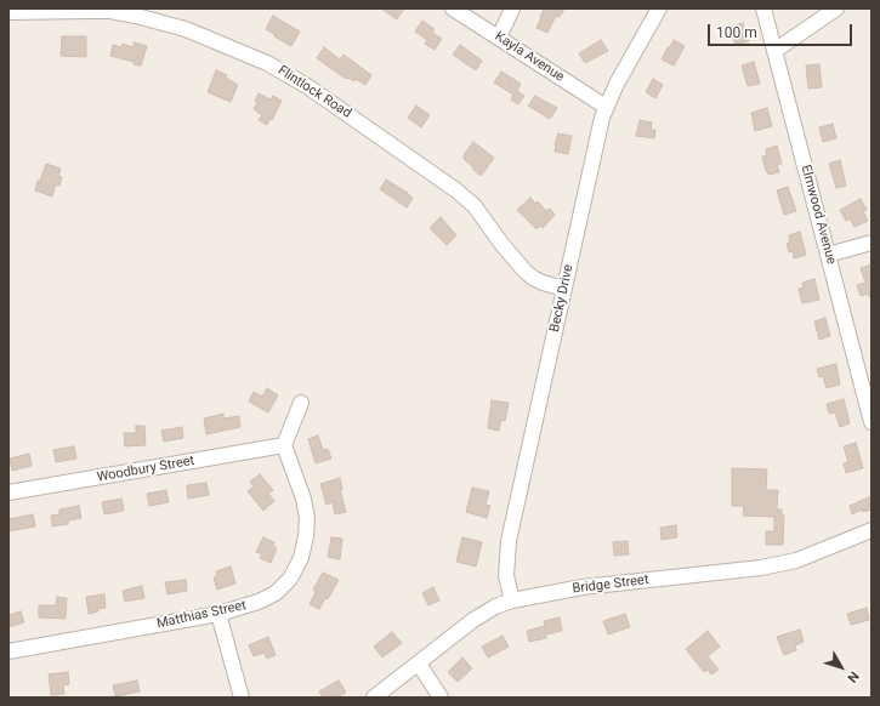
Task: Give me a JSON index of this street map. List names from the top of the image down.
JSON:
{
  "streets": {
    "street": [
      "Kayla Avenue",
      "Flintlock Road",
      "Elmwood Avenue",
      "Becky Drive",
      "Woodbury Street",
      "Bridge Street",
      "Matthias Street"
    ]
  },
  "crossings": [
    ["Kayla Avenue", "Becky Drive"],
    ["Flintlock Road", "Becky Drive"],
    ["Becky Drive", "Bridge Street"],
    ["Woodbury Street", "Matthias Street"]
  ],
  "scale_bar": "100 m",
  "north": "bottom right"
}
